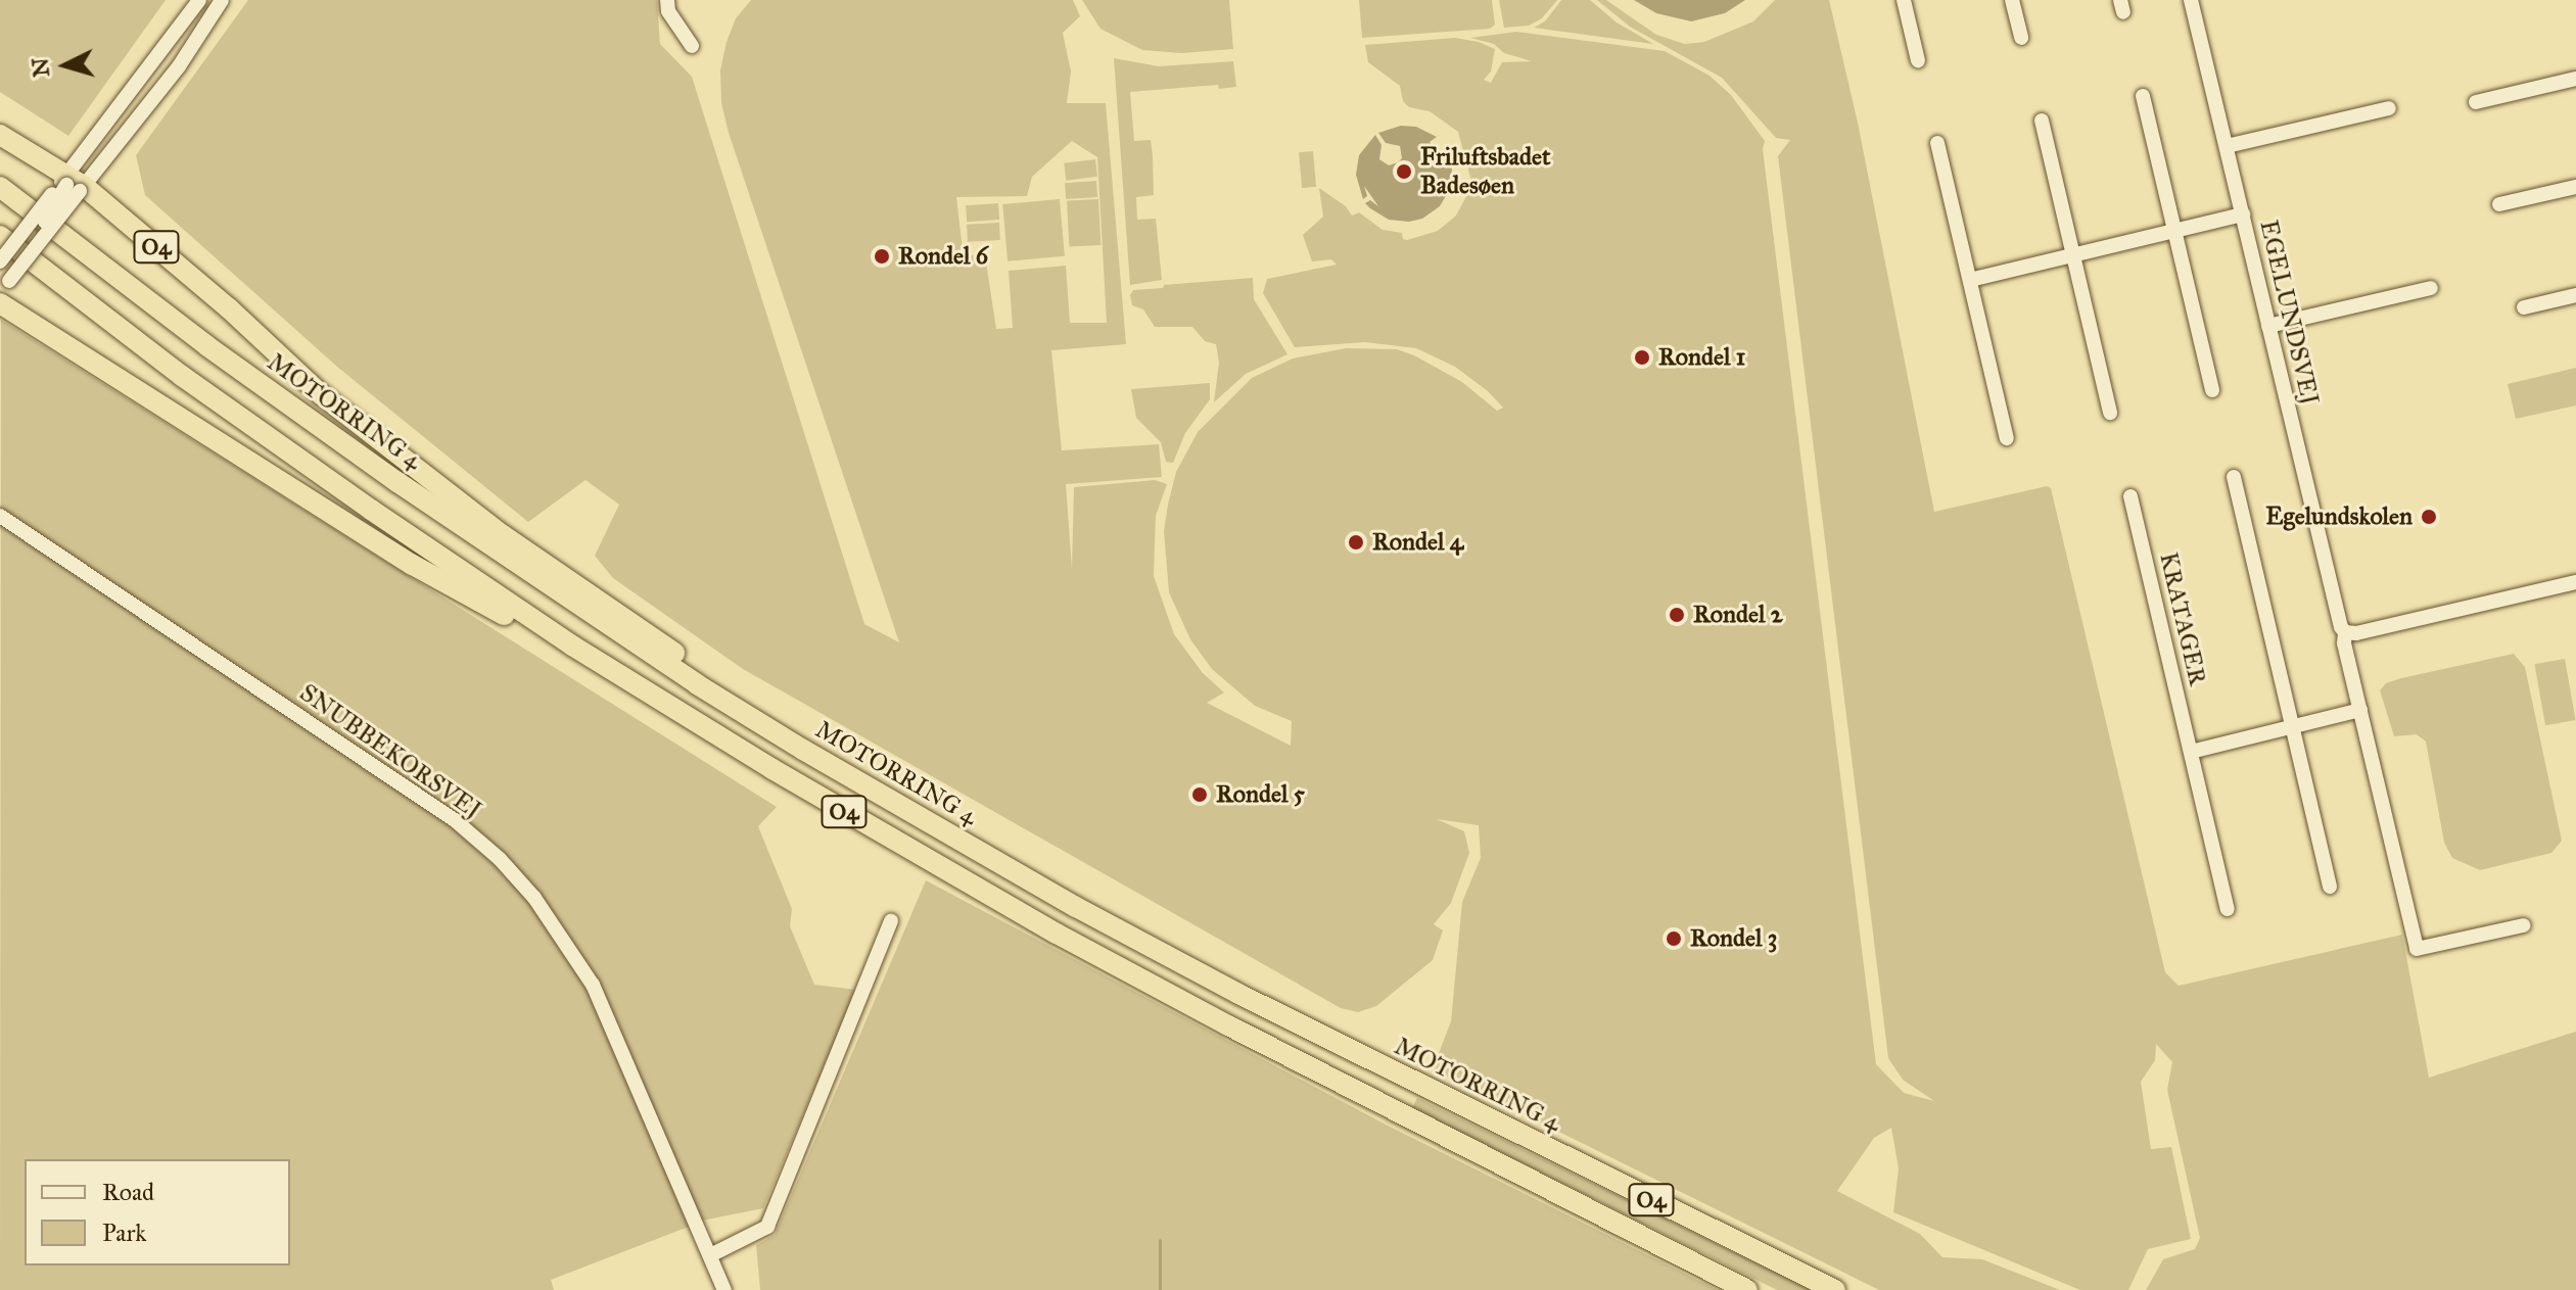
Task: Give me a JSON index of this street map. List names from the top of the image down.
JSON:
{
  "streets": {
    "highway": ["O4", "MOTORRING 4"],
    "street": ["EGELUNDSVEJ", "KRATAGER", "SNUBBEKORSVEJ"]
  },
  "crossings": [
    ["O4", "MOTORRING 4"]
  ],
  "places": [
    "Friluftsbadet Badesøen",
    "Rondel 6",
    "Rondel 1",
    "Egelundskolen",
    "Rondel 4",
    "Rondel 2",
    "Rondel 5",
    "Rondel 3"
  ],
  "legend": ["Road", "Park"],
  "north": "left"
}
